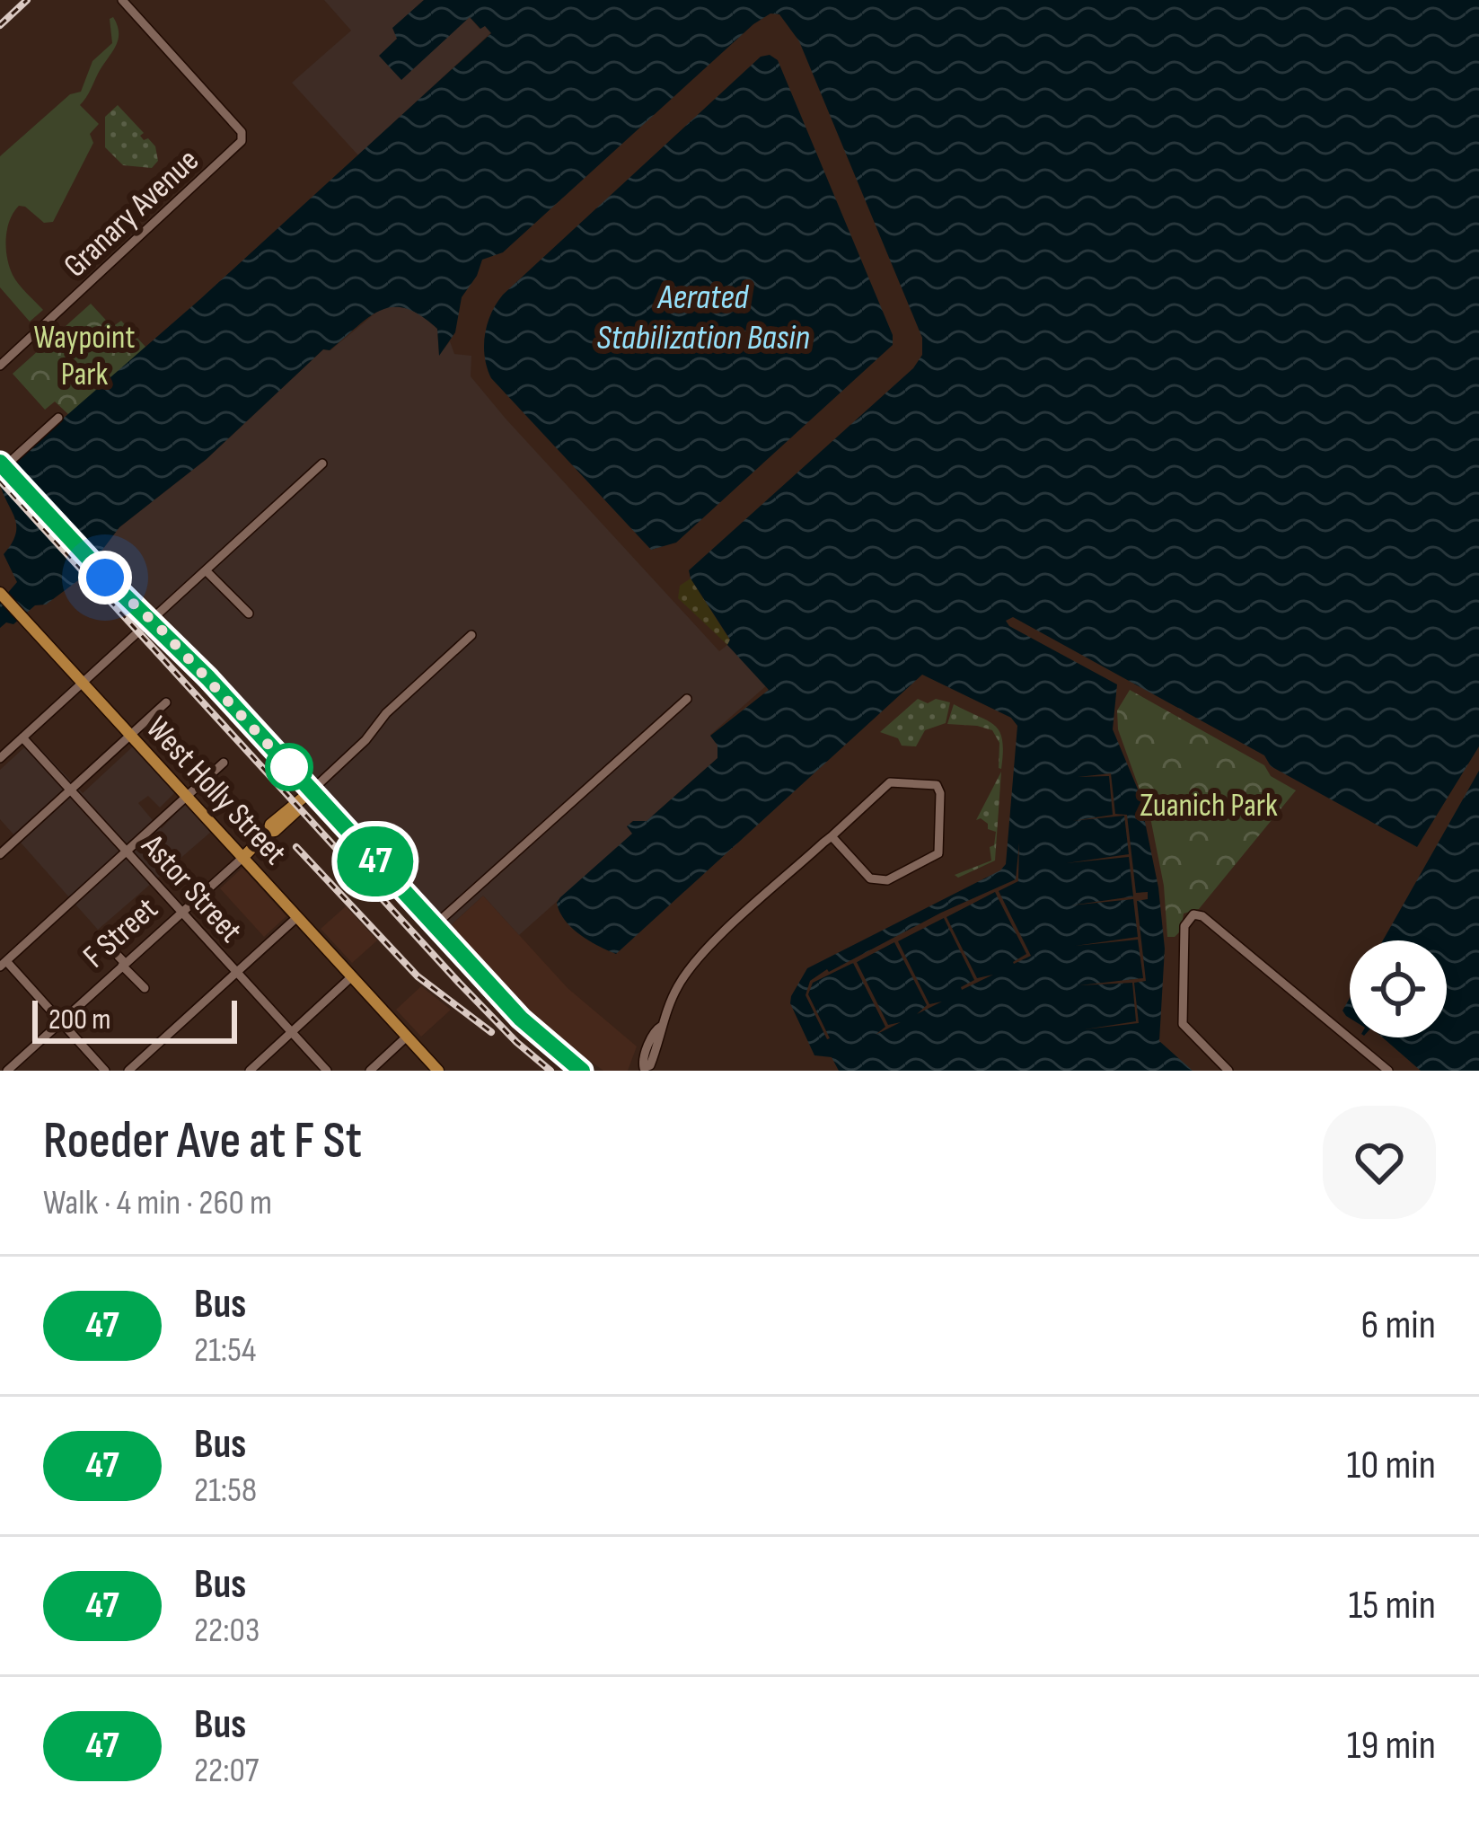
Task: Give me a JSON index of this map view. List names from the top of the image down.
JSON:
{
  "streets": {
    "main road": ["West Holly Street", "F Street"],
    "street": ["Granary Avenue", "Astor Street"]
  },
  "crossings": [
    ["West Holly Street", "F Street"],
    ["Astor Street", "F Street"]
  ],
  "water": ["Aerated Stabilization Basin"],
  "parks": ["Waypoint Park", "Zuanich Park"],
  "lines": ["bus line 47"],
  "scale_bar": "200 m",
  "page": {
    "on_map": "47",
    "scale": "200 m",
    "heading": ["Roeder Ave at F St", "Walk · 4 min · 260 m"],
    "list": [
      {
        "mark": "47",
        "name": "Bus",
        "note": "21:54",
        "value": "6 min"
      },
      {
        "mark": "47",
        "name": "Bus",
        "note": "21:58",
        "value": "10 min"
      },
      {
        "mark": "47",
        "name": "Bus",
        "note": "22:03",
        "value": "15 min"
      },
      {
        "mark": "47",
        "name": "Bus",
        "note": "22:07",
        "value": "19 min"
      }
    ]
  }
}
